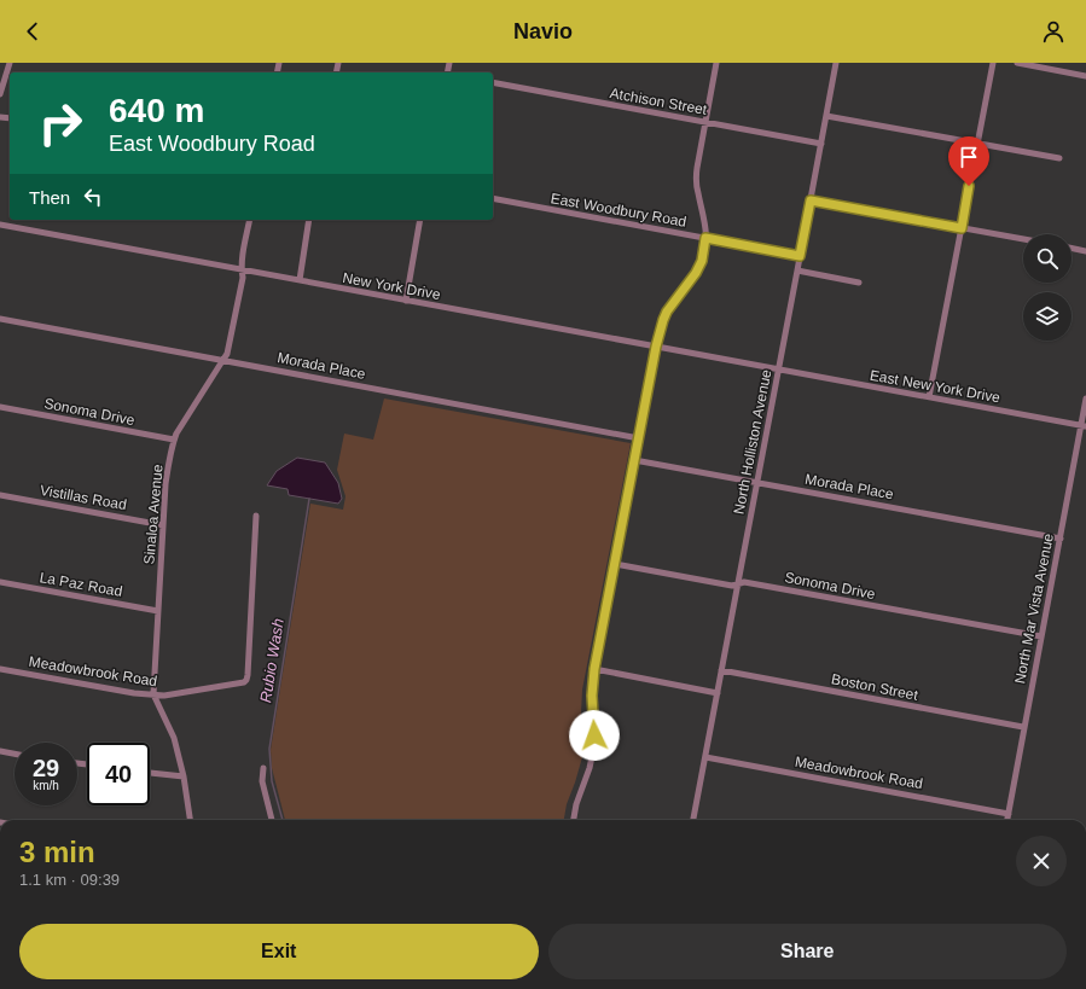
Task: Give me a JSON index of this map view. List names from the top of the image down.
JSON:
{
  "streets": {
    "street": [
      "Atchison Street",
      "East Woodbury Road",
      "New York Drive",
      "Morada Place",
      "East New York Drive",
      "Sonoma Drive",
      "North Holliston Avenue",
      "Vistillas Road",
      "Sinaloa Avenue",
      "La Paz Road",
      "North Mar Vista Avenue",
      "Meadowbrook Road",
      "Boston Street"
    ]
  },
  "crossings": [
    ["Atchison Street", "North Holliston Avenue"],
    ["East Woodbury Road", "North Holliston Avenue"],
    ["New York Drive", "East New York Drive"],
    ["New York Drive", "North Holliston Avenue"],
    ["New York Drive", "Sinaloa Avenue"],
    ["Morada Place", "North Holliston Avenue"],
    ["Morada Place", "Sinaloa Avenue"],
    ["Morada Place", "North Mar Vista Avenue"],
    ["East New York Drive", "North Holliston Avenue"],
    ["East New York Drive", "North Mar Vista Avenue"],
    ["Sonoma Drive", "North Holliston Avenue"],
    ["Sonoma Drive", "Sinaloa Avenue"],
    ["Sonoma Drive", "North Mar Vista Avenue"],
    ["North Holliston Avenue", "Meadowbrook Road"],
    ["North Holliston Avenue", "Boston Street"],
    ["Vistillas Road", "Sinaloa Avenue"],
    ["Sinaloa Avenue", "La Paz Road"],
    ["Sinaloa Avenue", "Meadowbrook Road"],
    ["North Mar Vista Avenue", "Meadowbrook Road"],
    ["North Mar Vista Avenue", "Boston Street"]
  ],
  "water": ["Rubio Wash"],
  "page": {
    "header": "Navio",
    "turn": ["640 m", "East Woodbury Road"],
    "then": "Then",
    "speed": "29 km/h",
    "limit": "40",
    "heading": ["3 min", "1.1 km · 09:39"],
    "buttons": ["Exit", "Share"]
  }
}
